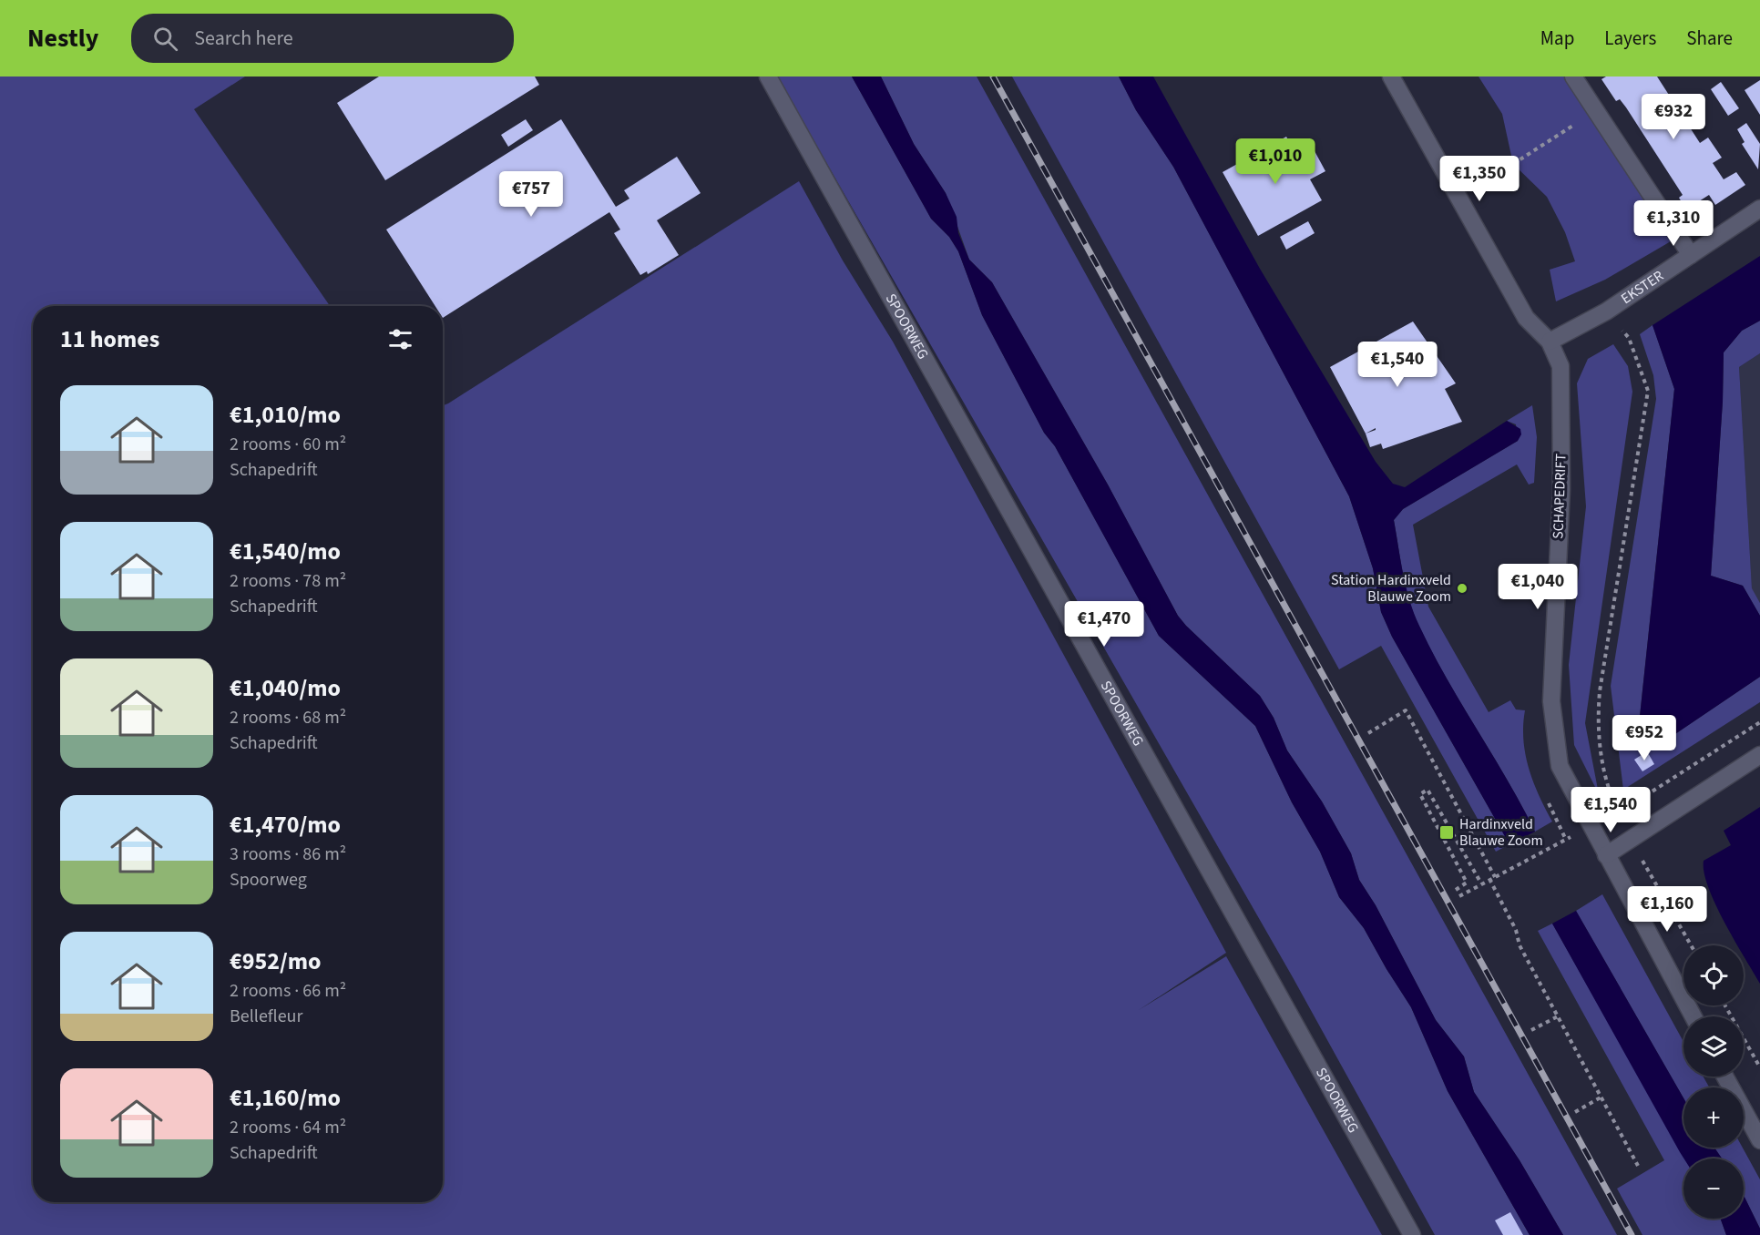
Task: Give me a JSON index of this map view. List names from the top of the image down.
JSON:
{
  "streets": {
    "street": ["EKSTER", "SPOORWEG", "SCHAPEDRIFT"]
  },
  "crossings": [
    ["EKSTER", "SCHAPEDRIFT"]
  ],
  "places": {
    "other": ["Station Hardinxveld Blauwe Zoom"],
    "transit": ["Hardinxveld Blauwe Zoom"]
  },
  "page": {
    "header": "Nestly",
    "search": "Search here",
    "nav": ["Map", "Layers", "Share"],
    "price": [
      "€932",
      "€1,010",
      "€1,350",
      "€757",
      "€1,310",
      "€1,540",
      "€1,040",
      "€1,470",
      "€952",
      "€1,540",
      "€1,160"
    ],
    "heading": "11 homes",
    "list": [
      {
        "name": "€1,010/mo",
        "note": "2 rooms · 60 m² · Schapedrift"
      },
      {
        "name": "€1,540/mo",
        "note": "2 rooms · 78 m² · Schapedrift"
      },
      {
        "name": "€1,040/mo",
        "note": "2 rooms · 68 m² · Schapedrift"
      },
      {
        "name": "€1,470/mo",
        "note": "3 rooms · 86 m² · Spoorweg"
      },
      {
        "name": "€952/mo",
        "note": "2 rooms · 66 m² · Bellefleur"
      },
      {
        "name": "€1,160/mo",
        "note": "2 rooms · 64 m² · Schapedrift"
      }
    ],
    "map_buttons": ["+", "−"]
  }
}
